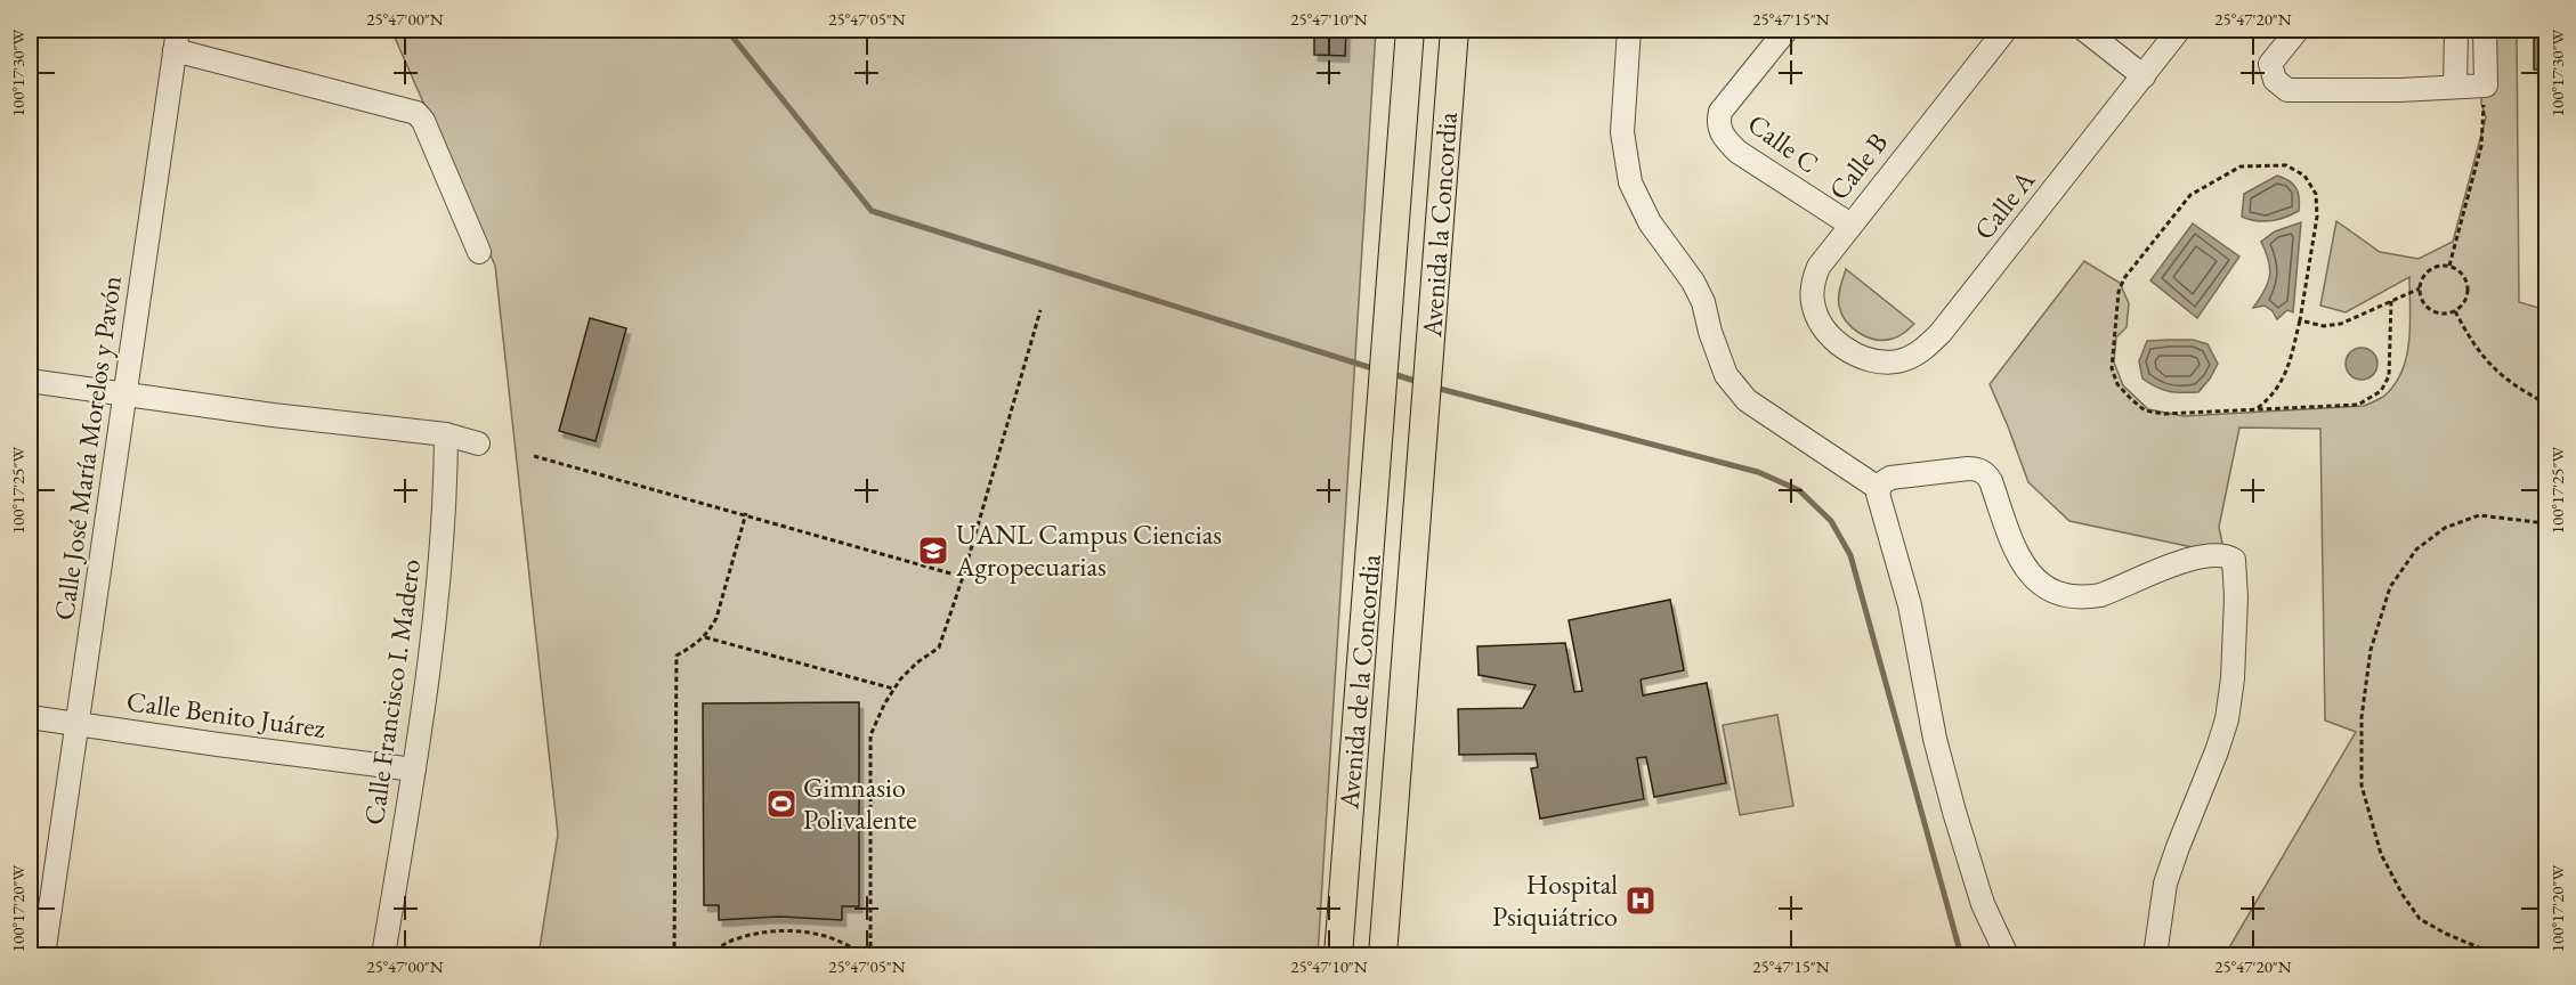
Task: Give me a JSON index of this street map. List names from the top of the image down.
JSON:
{
  "streets": {
    "main road": ["Avenida la Concordia", "Avenida de la Concordia"],
    "street": [
      "Calle C",
      "Calle B",
      "Calle A",
      "Calle José María Morelos y Pavón",
      "Calle Francisco I. Madero",
      "Calle Benito Juárez"
    ]
  },
  "crossings": [
    ["Calle C", "Calle B"],
    ["Calle B", "Calle A"],
    ["Avenida la Concordia", "Avenida de la Concordia"],
    ["Calle José María Morelos y Pavón", "Calle Benito Juárez"],
    ["Calle Francisco I. Madero", "Calle Benito Juárez"]
  ],
  "places": {
    "school or university": ["UANL Campus Ciencias Agropecuarias"],
    "sports": ["Gimnasio Polivalente"],
    "hospital": ["Hospital Psiquiátrico"]
  },
  "coordinates": [
    "25°47'00\"N",
    "25°47'05\"N",
    "25°47'10\"N",
    "25°47'15\"N",
    "25°47'20\"N",
    "100°17'30\"W",
    "100°17'25\"W",
    "100°17'20\"W"
  ]
}
